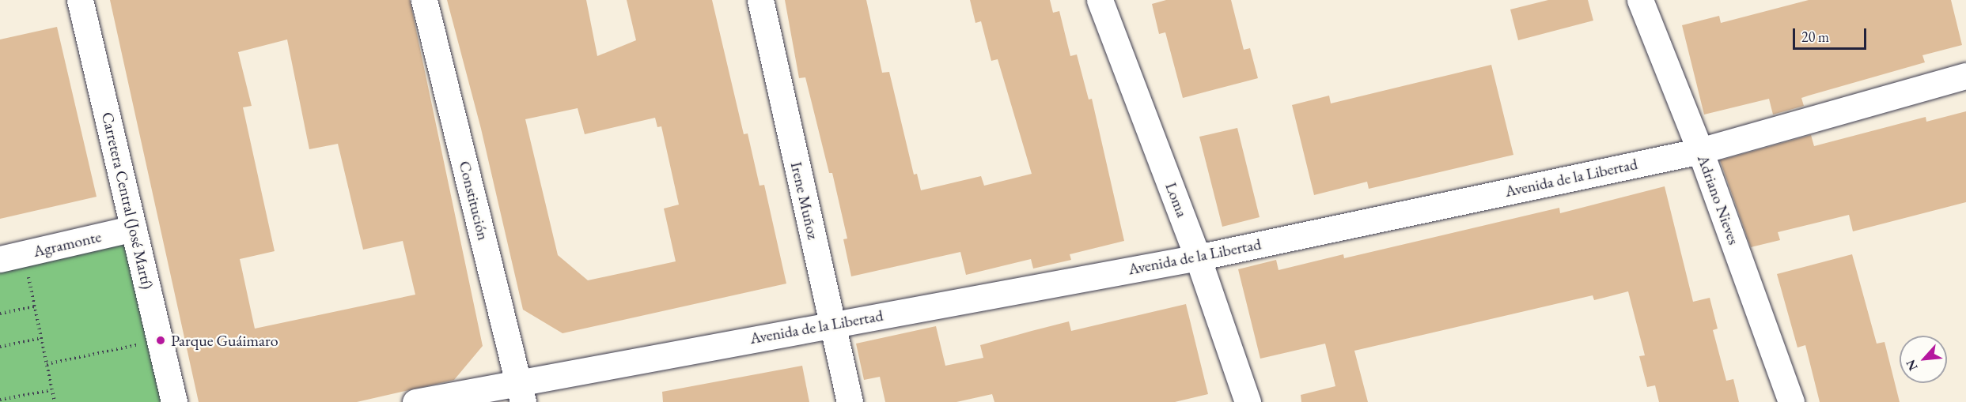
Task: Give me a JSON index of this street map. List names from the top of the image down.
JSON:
{
  "streets": {
    "main road": [
      "Avenida de la Libertad",
      "Loma",
      "Adriano Nieves",
      "Carretera Central (José Martí)",
      "Constitución",
      "Irene Muñoz",
      "Agramonte"
    ]
  },
  "crossings": [
    ["Avenida de la Libertad", "Loma"],
    ["Avenida de la Libertad", "Adriano Nieves"],
    ["Avenida de la Libertad", "Constitución"],
    ["Avenida de la Libertad", "Irene Muñoz"],
    ["Carretera Central (José Martí)", "Agramonte"]
  ],
  "places": ["Parque Guáimaro"],
  "scale_bar": "20 m",
  "north": "bottom left"
}
